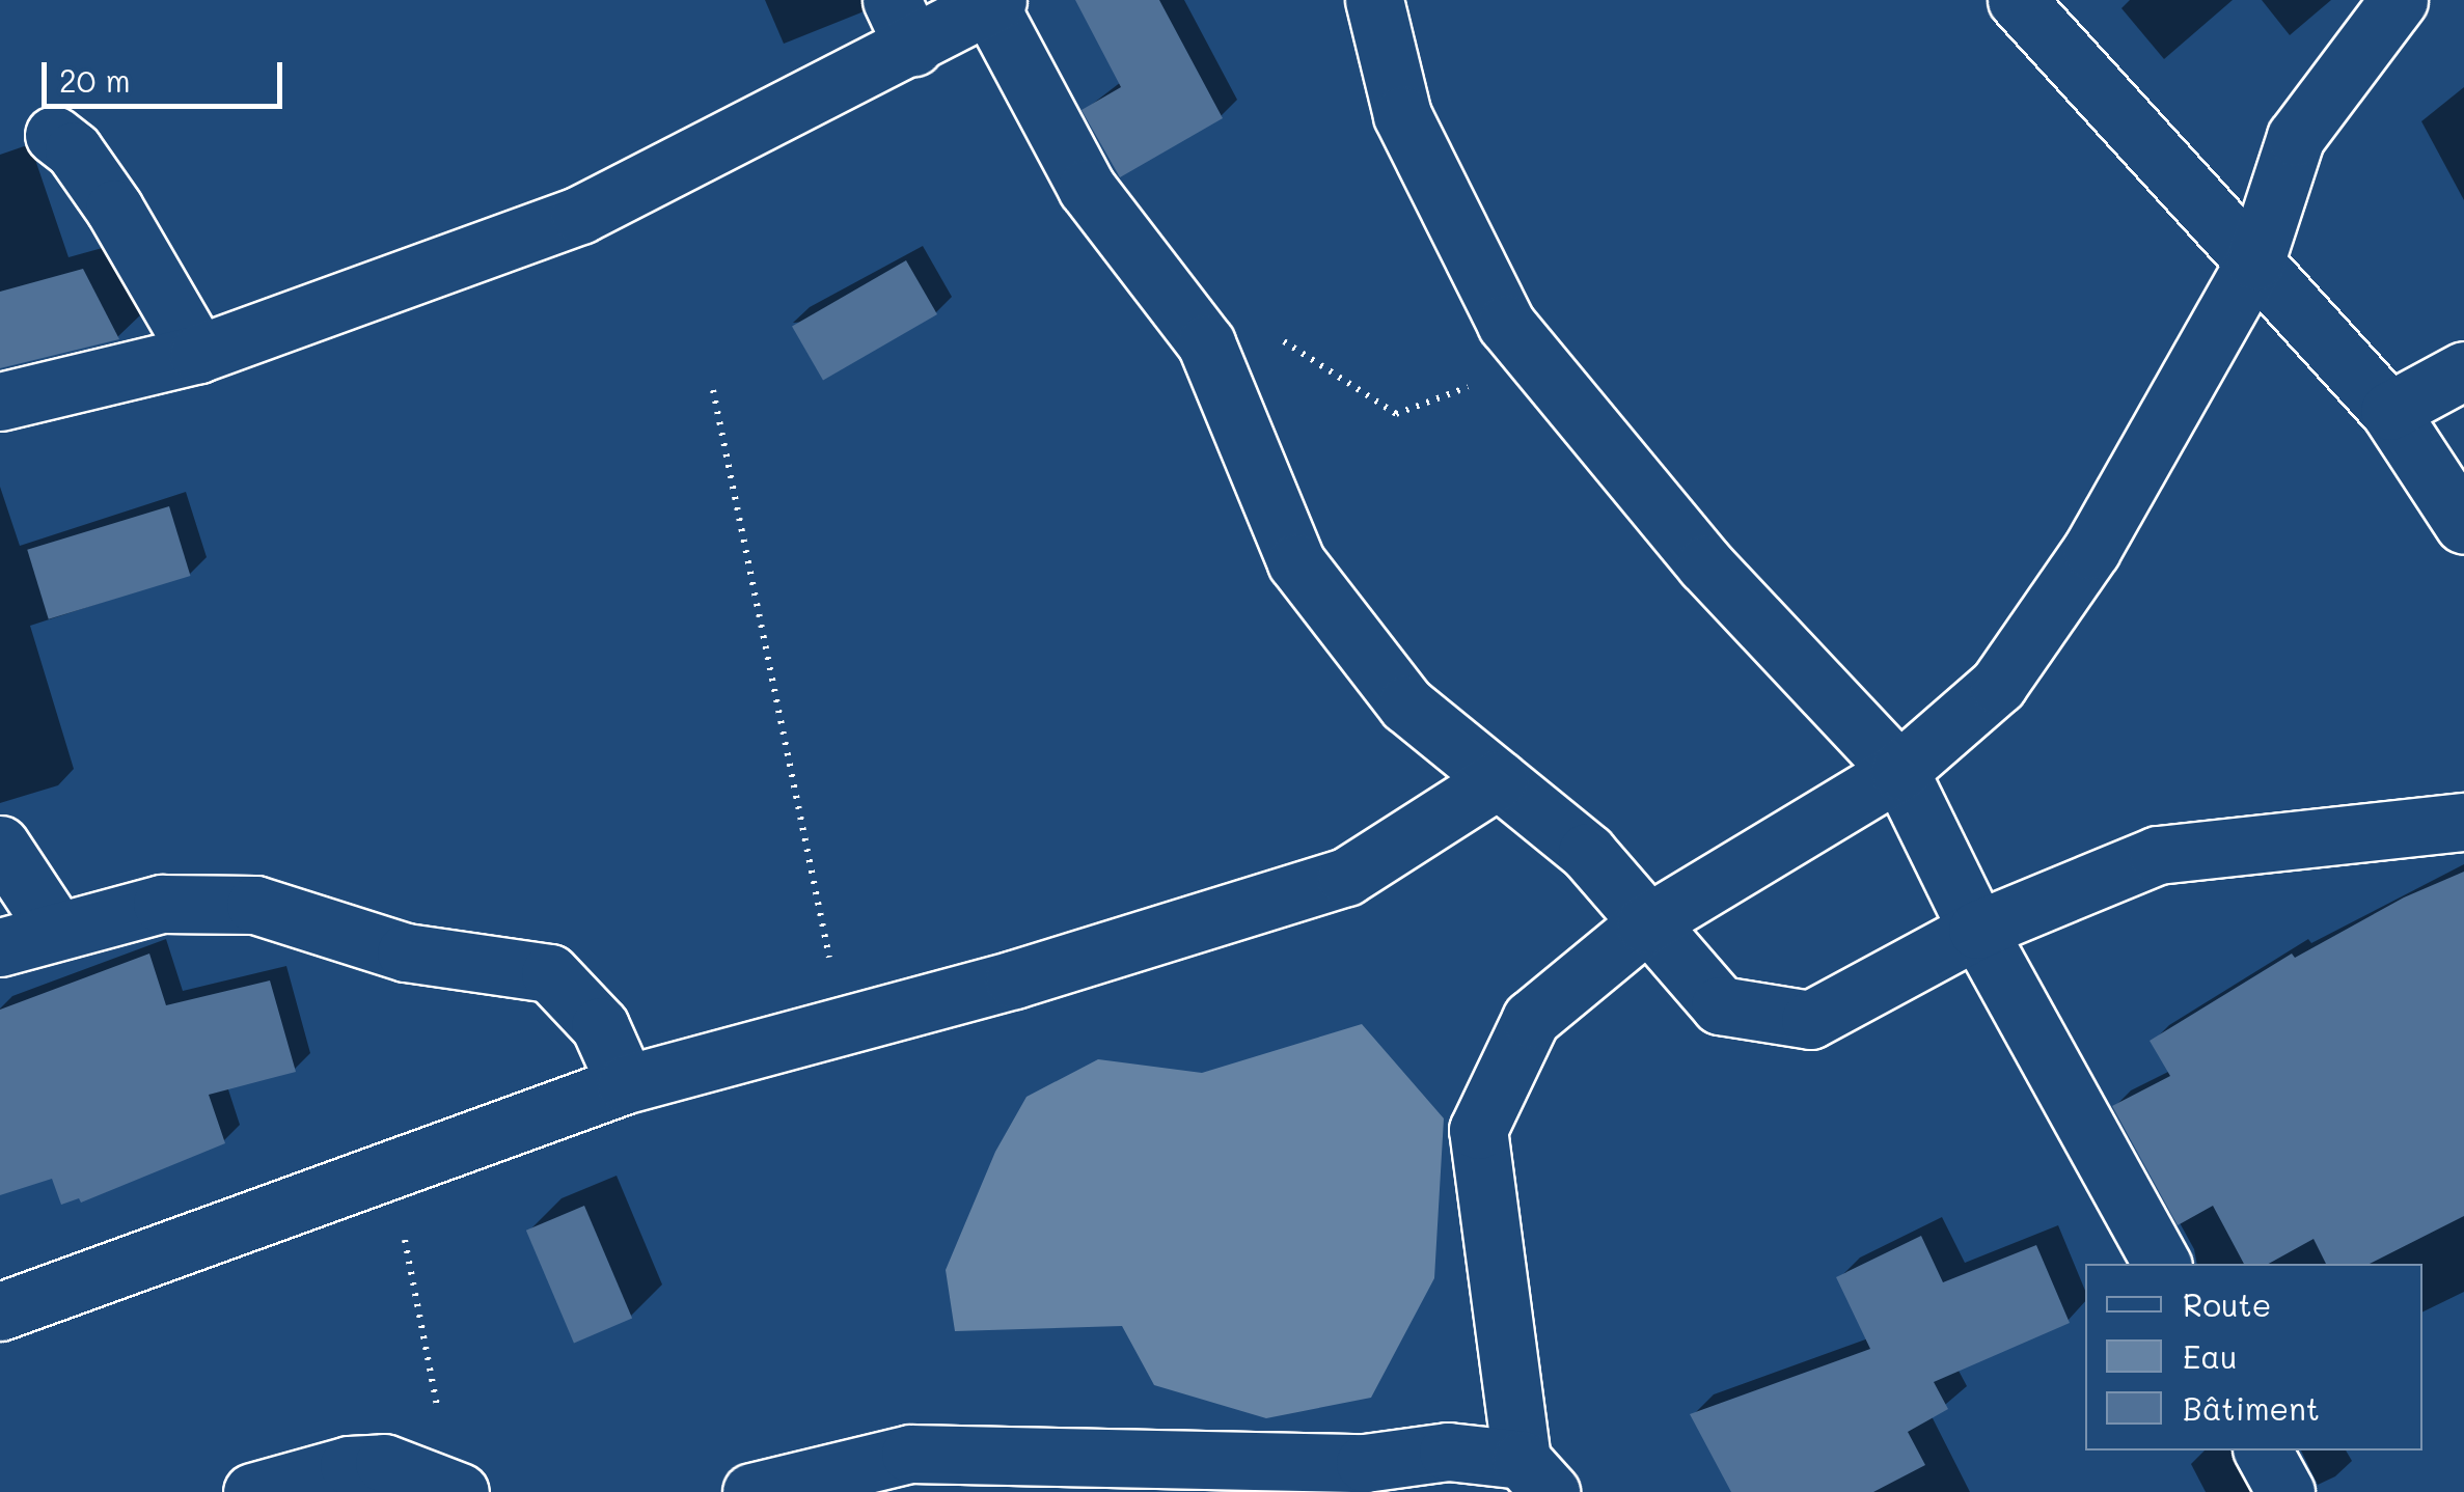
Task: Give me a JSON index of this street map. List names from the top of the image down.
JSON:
{
  "legend": ["Route", "Eau", "Bâtiment"],
  "scale_bar": "20 m"
}
